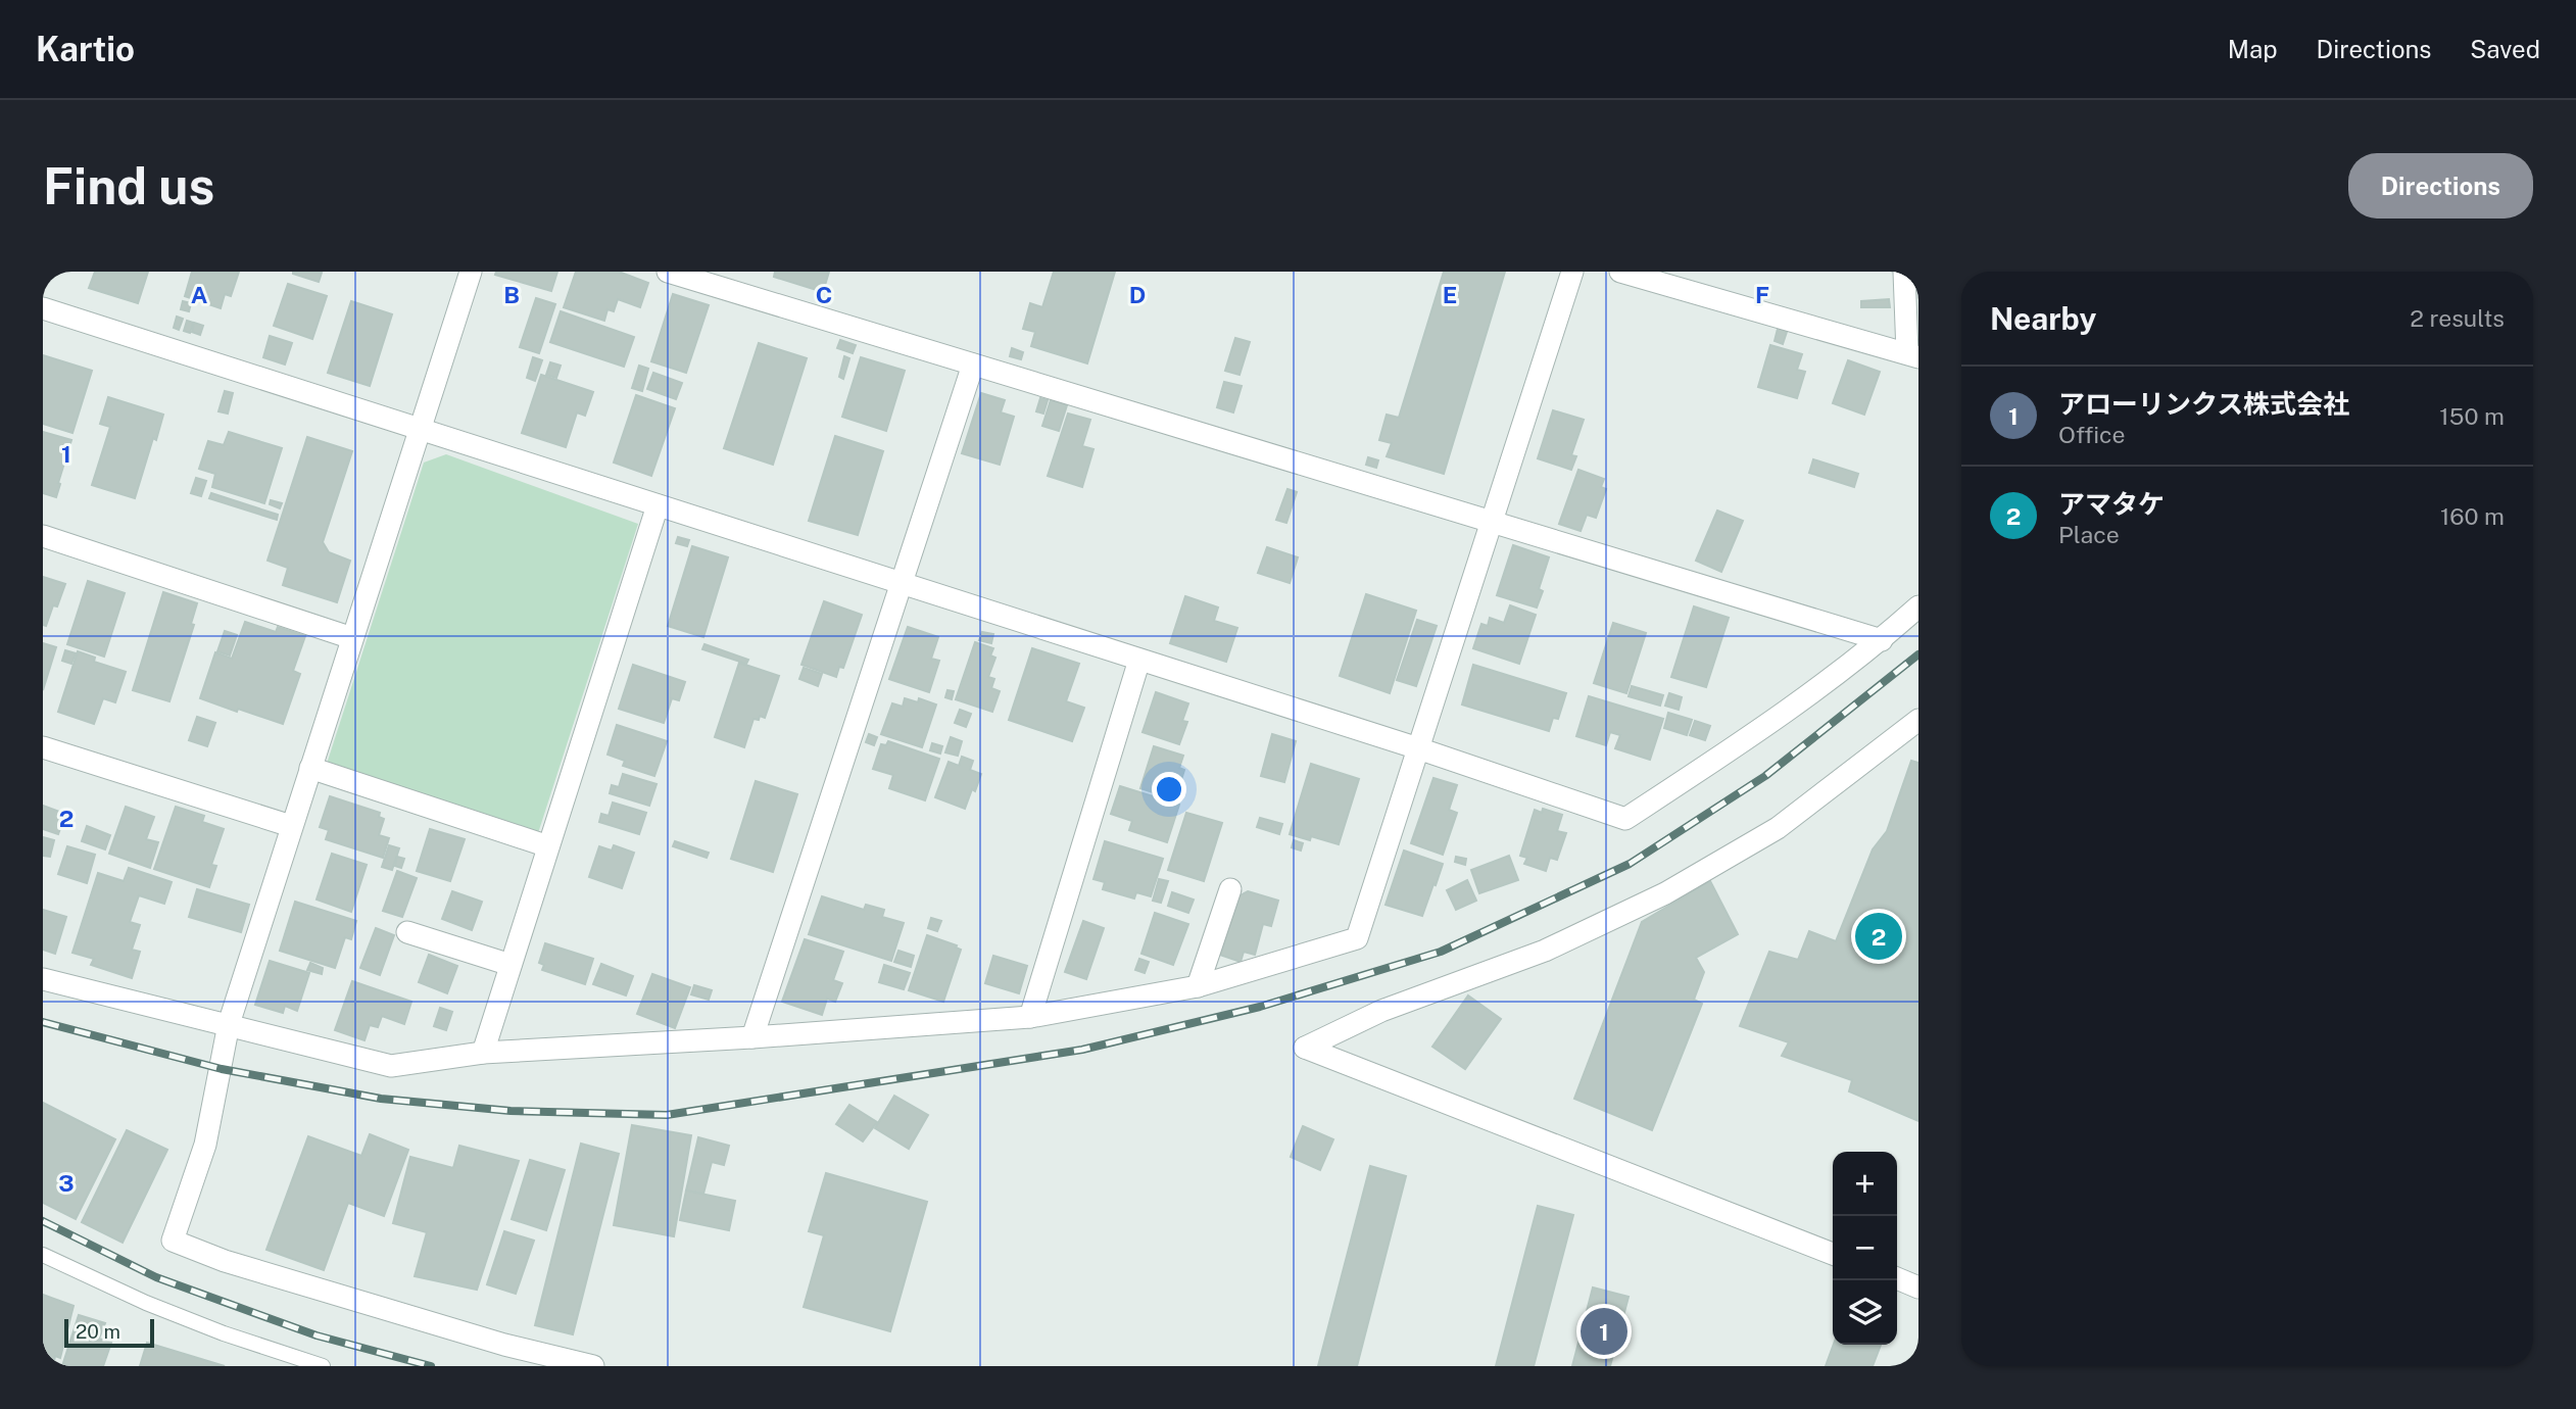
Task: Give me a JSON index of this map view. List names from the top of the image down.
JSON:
{
  "scale_bar": "20 m",
  "page": {
    "header": "Kartio",
    "nav": ["Map", "Directions", "Saved"],
    "buttons": "Directions",
    "title": "Find us",
    "heading": ["Nearby", "2 results"],
    "list": [
      {
        "mark": "1",
        "name": "アローリンクス株式会社",
        "note": "Office",
        "value": "150 m"
      },
      {
        "mark": "2",
        "name": "アマタケ",
        "note": "Place",
        "value": "160 m"
      }
    ],
    "pins": ["2", "1"],
    "map_buttons": ["+", "−"],
    "scale": "20 m"
  },
  "grid": {
    "columns": [
      "A",
      "B",
      "C",
      "D",
      "E",
      "F"
    ],
    "rows": ["1", "2", "3"]
  }
}
